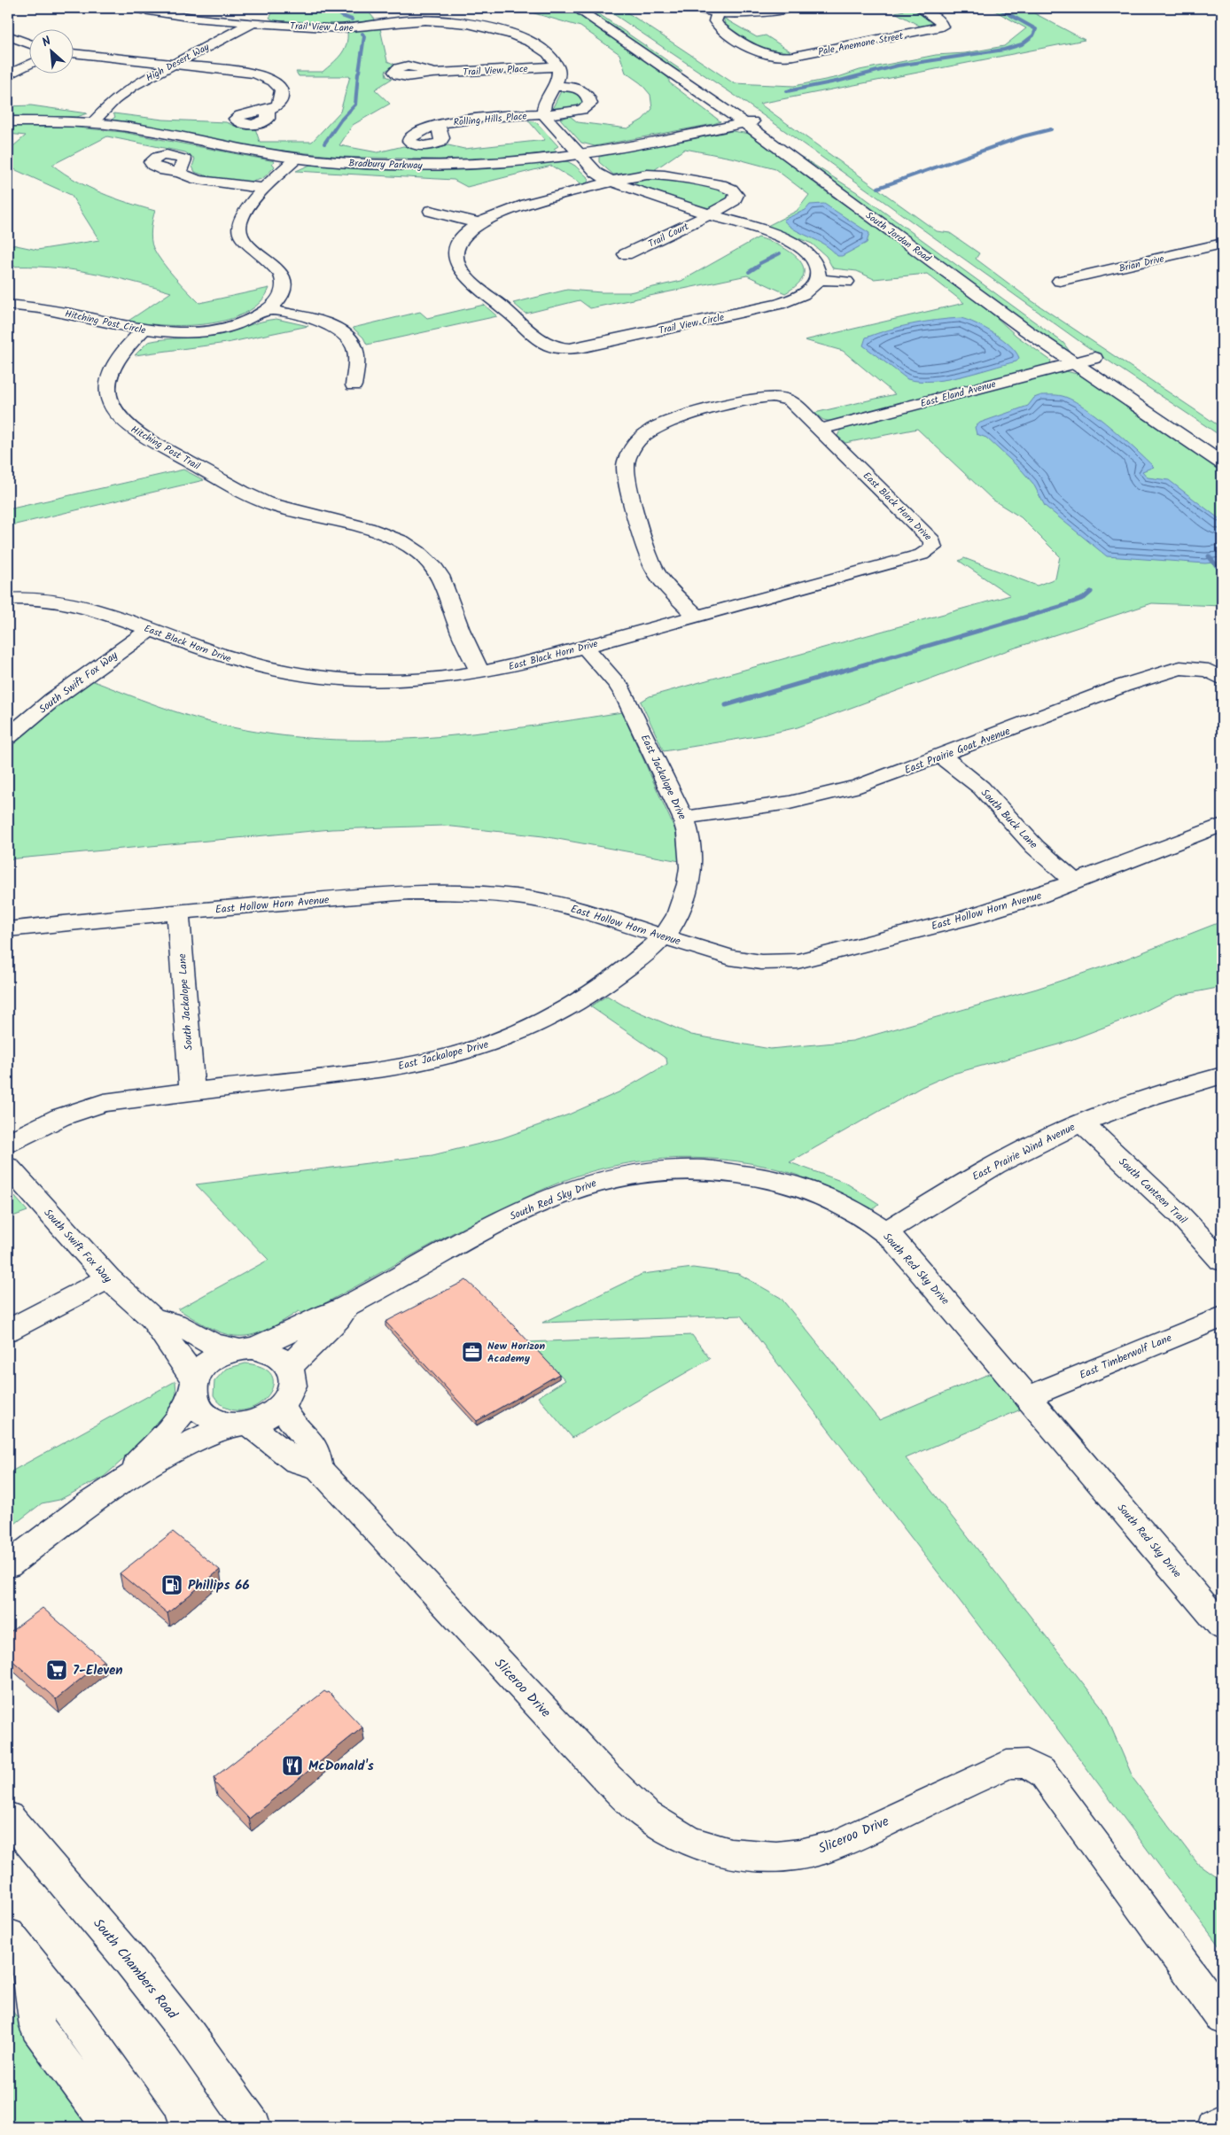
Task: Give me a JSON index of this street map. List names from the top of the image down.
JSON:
{
  "streets": {
    "street": [
      "Trail View Lane",
      "Pale Anemone Street",
      "High Desert Way",
      "Trail View Place",
      "Rolling Hills Place",
      "Bradbury Parkway",
      "Trail Court",
      "South Jordan Road",
      "Brian Drive",
      "Hitching Post Circle",
      "Trail View Circle",
      "East Eland Avenue",
      "Hitching Post Trail",
      "East Black Horn Drive",
      "South Swift Fox Way",
      "East Prairie Goat Avenue",
      "East Jackalope Drive",
      "South Buck Lane",
      "East Hollow Horn Avenue",
      "South Jackalope Lane",
      "East Prairie Wind Avenue",
      "South Canteen Trail",
      "South Red Sky Drive",
      "East Timberwolf Lane",
      "Sliceroo Drive",
      "South Chambers Road"
    ]
  },
  "crossings": [
    ["Trail View Lane", "High Desert Way"],
    ["Trail View Lane", "Trail View Place"],
    ["High Desert Way", "Bradbury Parkway"],
    ["Bradbury Parkway", "South Jordan Road"],
    ["Bradbury Parkway", "Hitching Post Circle"],
    ["Trail Court", "Trail View Circle"],
    ["South Jordan Road", "East Eland Avenue"],
    ["Hitching Post Circle", "Hitching Post Trail"],
    ["East Eland Avenue", "East Black Horn Drive"],
    ["Hitching Post Trail", "East Black Horn Drive"],
    ["East Black Horn Drive", "South Swift Fox Way"],
    ["East Black Horn Drive", "East Jackalope Drive"],
    ["South Swift Fox Way", "South Red Sky Drive"],
    ["South Swift Fox Way", "Sliceroo Drive"],
    ["East Prairie Goat Avenue", "East Jackalope Drive"],
    ["East Prairie Goat Avenue", "South Buck Lane"],
    ["East Jackalope Drive", "East Hollow Horn Avenue"],
    ["East Jackalope Drive", "South Jackalope Lane"],
    ["South Buck Lane", "East Hollow Horn Avenue"],
    ["East Hollow Horn Avenue", "South Jackalope Lane"],
    ["East Prairie Wind Avenue", "South Canteen Trail"],
    ["East Prairie Wind Avenue", "South Red Sky Drive"],
    ["South Red Sky Drive", "East Timberwolf Lane"],
    ["South Red Sky Drive", "Sliceroo Drive"]
  ],
  "places": {
    "office": ["New Horizon Academy"],
    "fuel station": ["Phillips 66"],
    "supermarket": ["7-Eleven"],
    "restaurant": ["McDonald's"]
  },
  "north": "top left"
}
